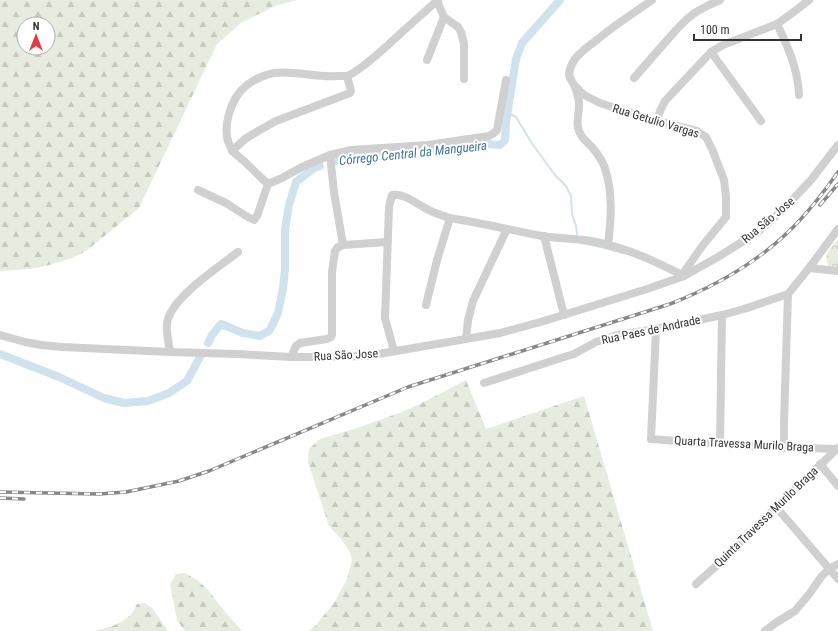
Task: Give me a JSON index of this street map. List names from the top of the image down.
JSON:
{
  "streets": {
    "street": [
      "Rua Getulio Vargas",
      "Rua São Jose",
      "Rua Paes de Andrade",
      "Quarta Travessa Murilo Braga",
      "Quinta Travessa Murilo Braga"
    ]
  },
  "crossings": [
    ["Rua Getulio Vargas", "Rua São Jose"],
    ["Rua Paes de Andrade", "Quarta Travessa Murilo Braga"],
    ["Quarta Travessa Murilo Braga", "Quinta Travessa Murilo Braga"]
  ],
  "water": ["Córrego Central da Mangueira"],
  "scale_bar": "100 m",
  "north": "top"
}
